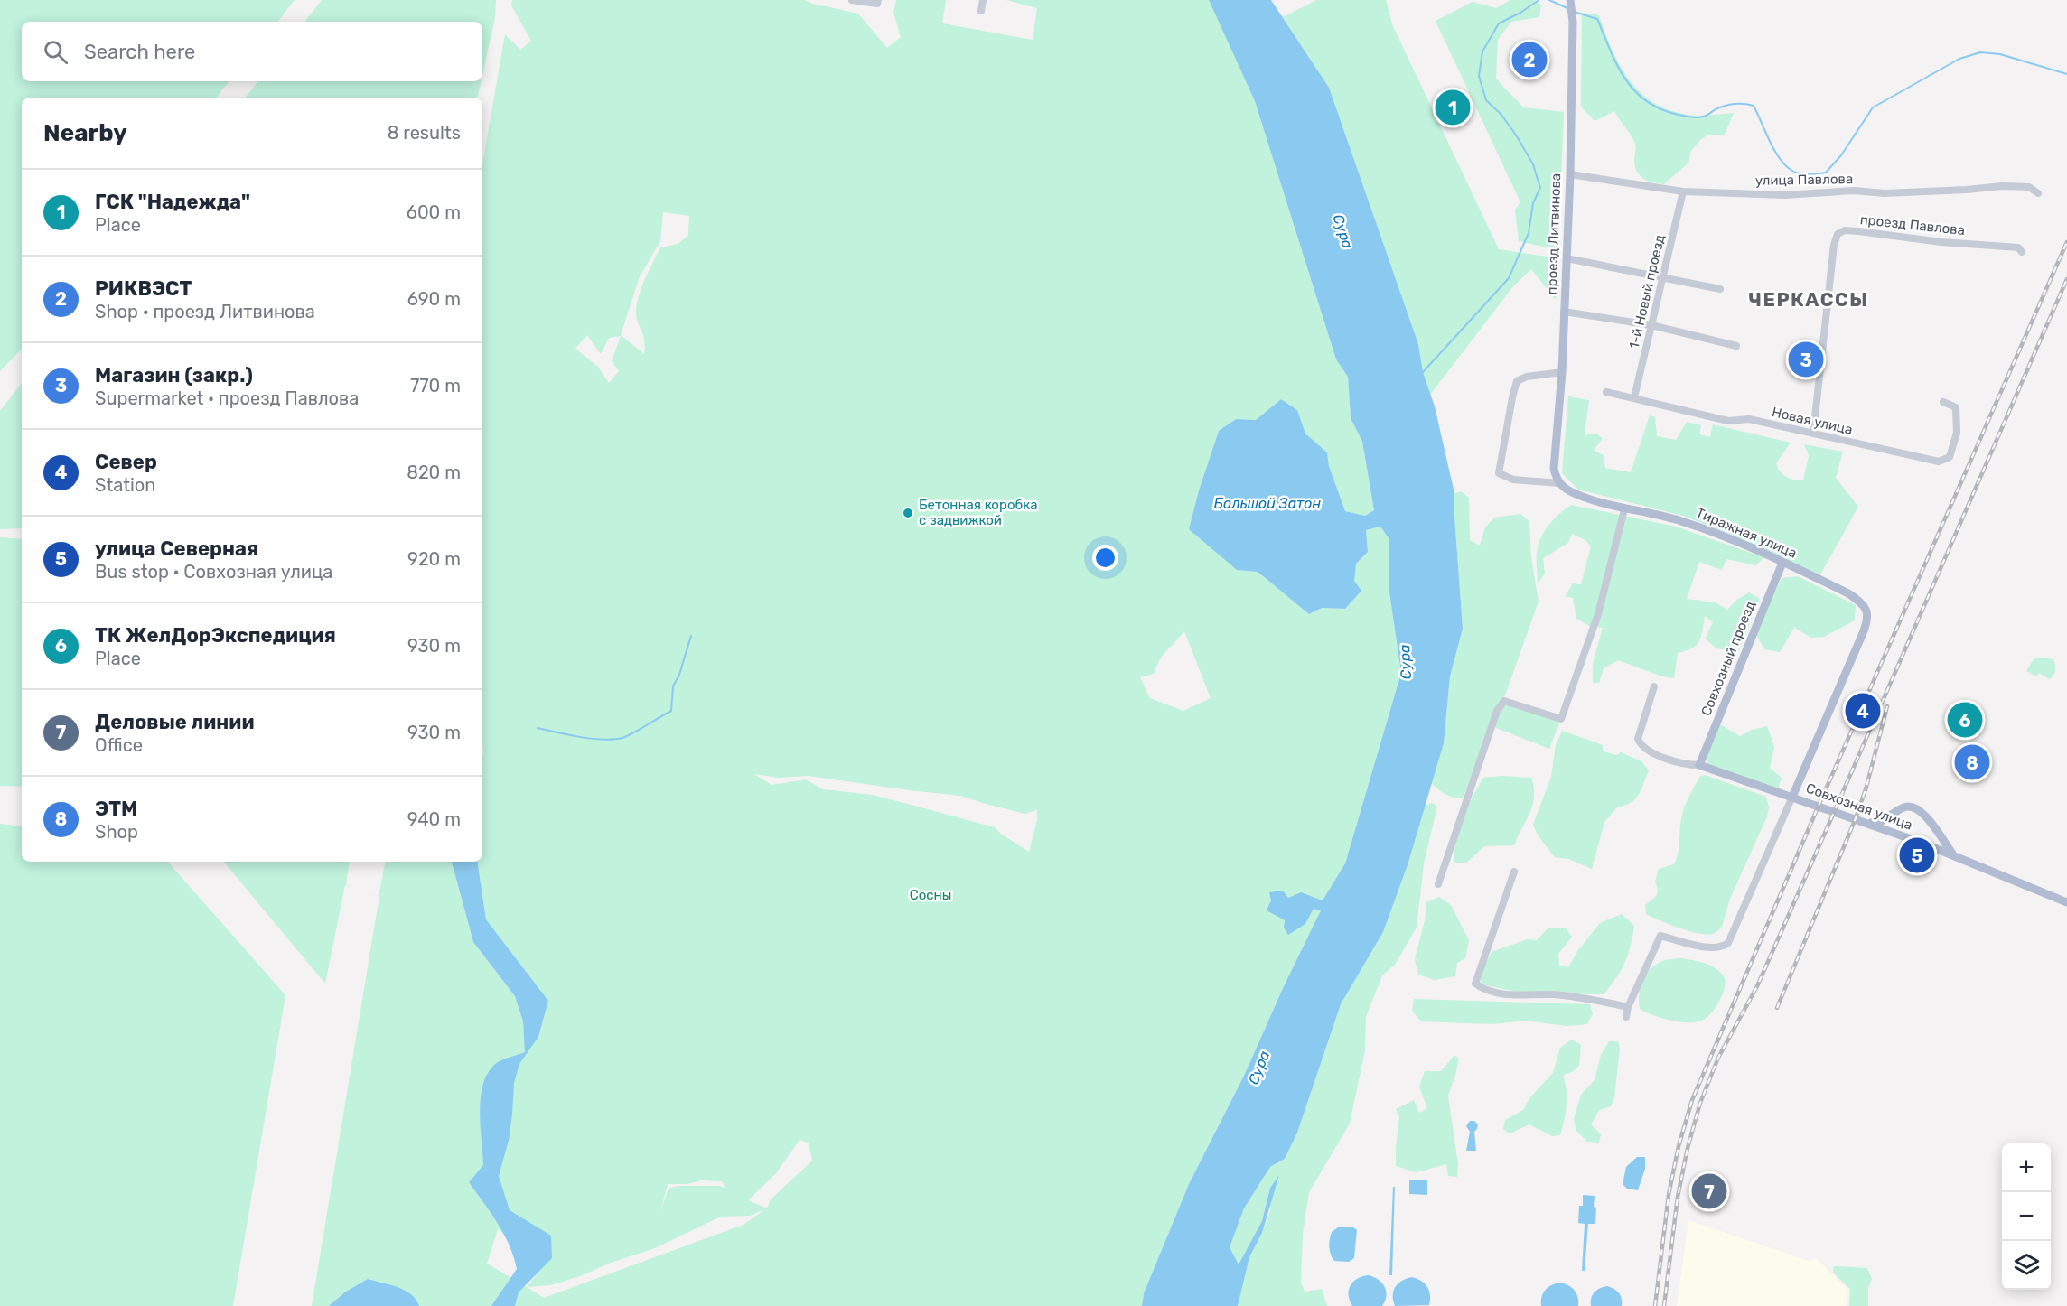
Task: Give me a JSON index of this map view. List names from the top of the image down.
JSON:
{
  "streets": {
    "main road": [
      "проезд Литвинова",
      "Тиражная улица",
      "Совхозный проезд",
      "Совхозная улица"
    ],
    "street": [
      "улица Павлова",
      "проезд Павлова",
      "1-й Новый проезд",
      "Новая улица"
    ]
  },
  "crossings": [
    ["улица Павлова", "проезд Литвинова"],
    ["улица Павлова", "1-й Новый проезд"],
    ["проезд Павлова", "Новая улица"],
    ["проезд Литвинова", "Тиражная улица"],
    ["1-й Новый проезд", "Новая улица"],
    ["Тиражная улица", "Совхозный проезд"],
    ["Тиражная улица", "Совхозная улица"],
    ["Совхозный проезд", "Совхозная улица"]
  ],
  "districts": ["ЧЕРКАССЫ"],
  "water": ["Сура", "Большой Затон"],
  "parks": ["Сосны"],
  "places": ["Бетонная коробка с задвижкой"],
  "page": {
    "search": "Search here",
    "pins": [
      "2",
      "1",
      "3",
      "4",
      "6",
      "8",
      "5",
      "7"
    ],
    "heading": ["Nearby", "8 results"],
    "list": [
      {
        "mark": "1",
        "name": "ГСК \"Надежда\"",
        "note": "Place",
        "value": "600 m"
      },
      {
        "mark": "2",
        "name": "РИКВЭСТ",
        "note": "Shop · проезд Литвинова",
        "value": "690 m"
      },
      {
        "mark": "3",
        "name": "Магазин (закр.)",
        "note": "Supermarket · проезд Павлова",
        "value": "770 m"
      },
      {
        "mark": "4",
        "name": "Север",
        "note": "Station",
        "value": "820 m"
      },
      {
        "mark": "5",
        "name": "улица Северная",
        "note": "Bus stop · Совхозная улица",
        "value": "920 m"
      },
      {
        "mark": "6",
        "name": "ТК ЖелДорЭкспедиция",
        "note": "Place",
        "value": "930 m"
      },
      {
        "mark": "7",
        "name": "Деловые линии",
        "note": "Office",
        "value": "930 m"
      },
      {
        "mark": "8",
        "name": "ЭТМ",
        "note": "Shop",
        "value": "940 m"
      }
    ],
    "map_buttons": ["+", "−"]
  }
}
